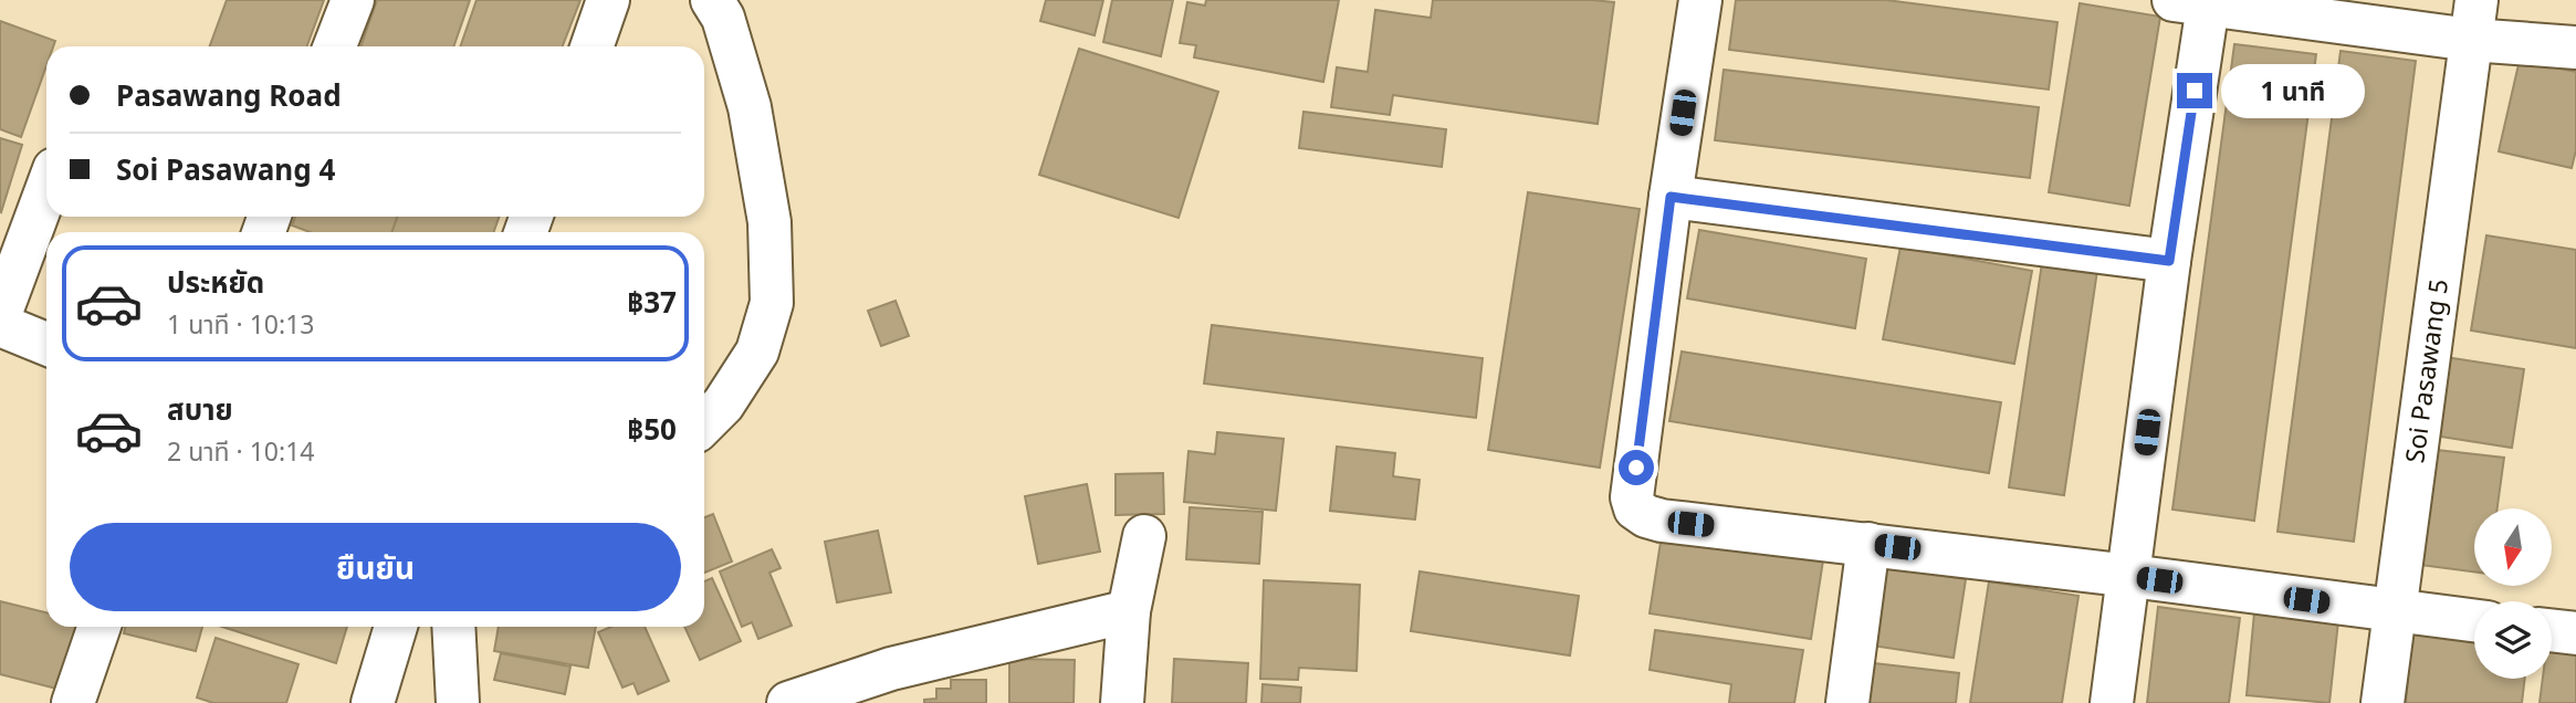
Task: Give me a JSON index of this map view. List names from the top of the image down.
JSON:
{
  "streets": {
    "street": ["Soi Pasawang 5"]
  },
  "north": "bottom",
  "page": {
    "banner": ["Pasawang Road", "Soi Pasawang 4"],
    "bubble": "1 นาที",
    "list": [
      {
        "name": "ประหยัด",
        "note": "1 นาที · 10:13",
        "value": "฿37"
      },
      {
        "name": "สบาย",
        "note": "2 นาที · 10:14",
        "value": "฿50"
      }
    ],
    "buttons": "ยืนยัน"
  }
}
